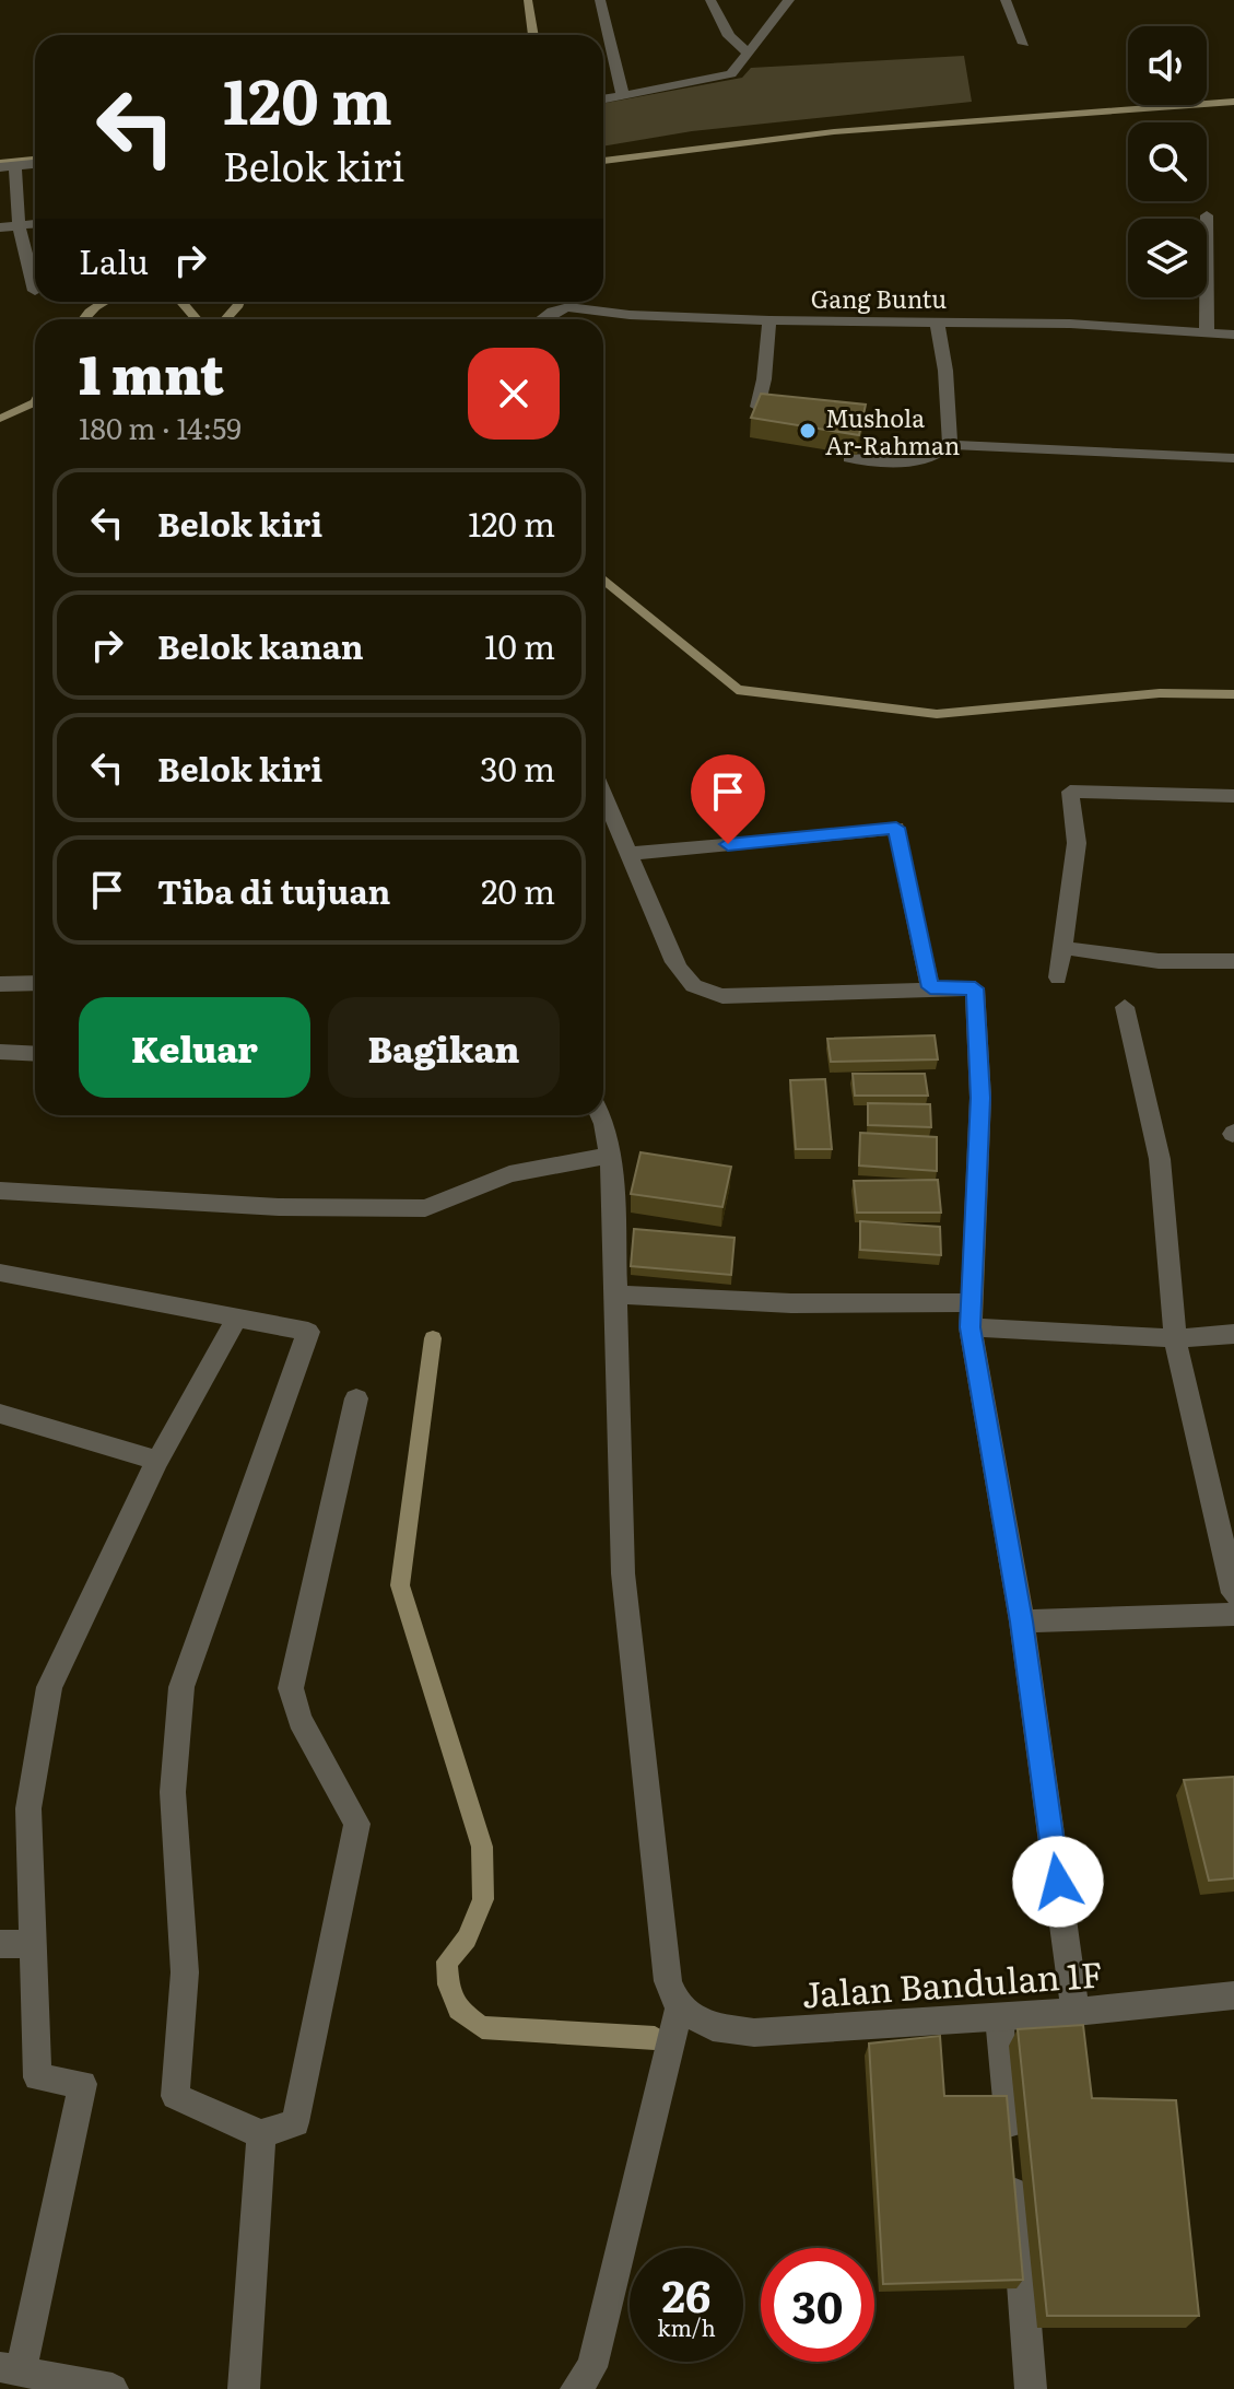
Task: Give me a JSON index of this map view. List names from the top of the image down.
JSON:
{
  "streets": {
    "street": ["Gang Buntu", "Jalan Bandulan 1F"]
  },
  "places": ["Mushola Ar-Rahman"],
  "page": {
    "turn": ["120 m", "Belok kiri"],
    "then": "Lalu",
    "heading": ["1 mnt", "180 m · 14:59"],
    "list": [
      {
        "name": "Belok kiri",
        "value": "120 m"
      },
      {
        "name": "Belok kanan",
        "value": "10 m"
      },
      {
        "name": "Belok kiri",
        "value": "30 m"
      },
      {
        "name": "Tiba di tujuan",
        "value": "20 m"
      }
    ],
    "buttons": ["Keluar", "Bagikan"],
    "speed": "26 km/h",
    "limit": "30"
  }
}
